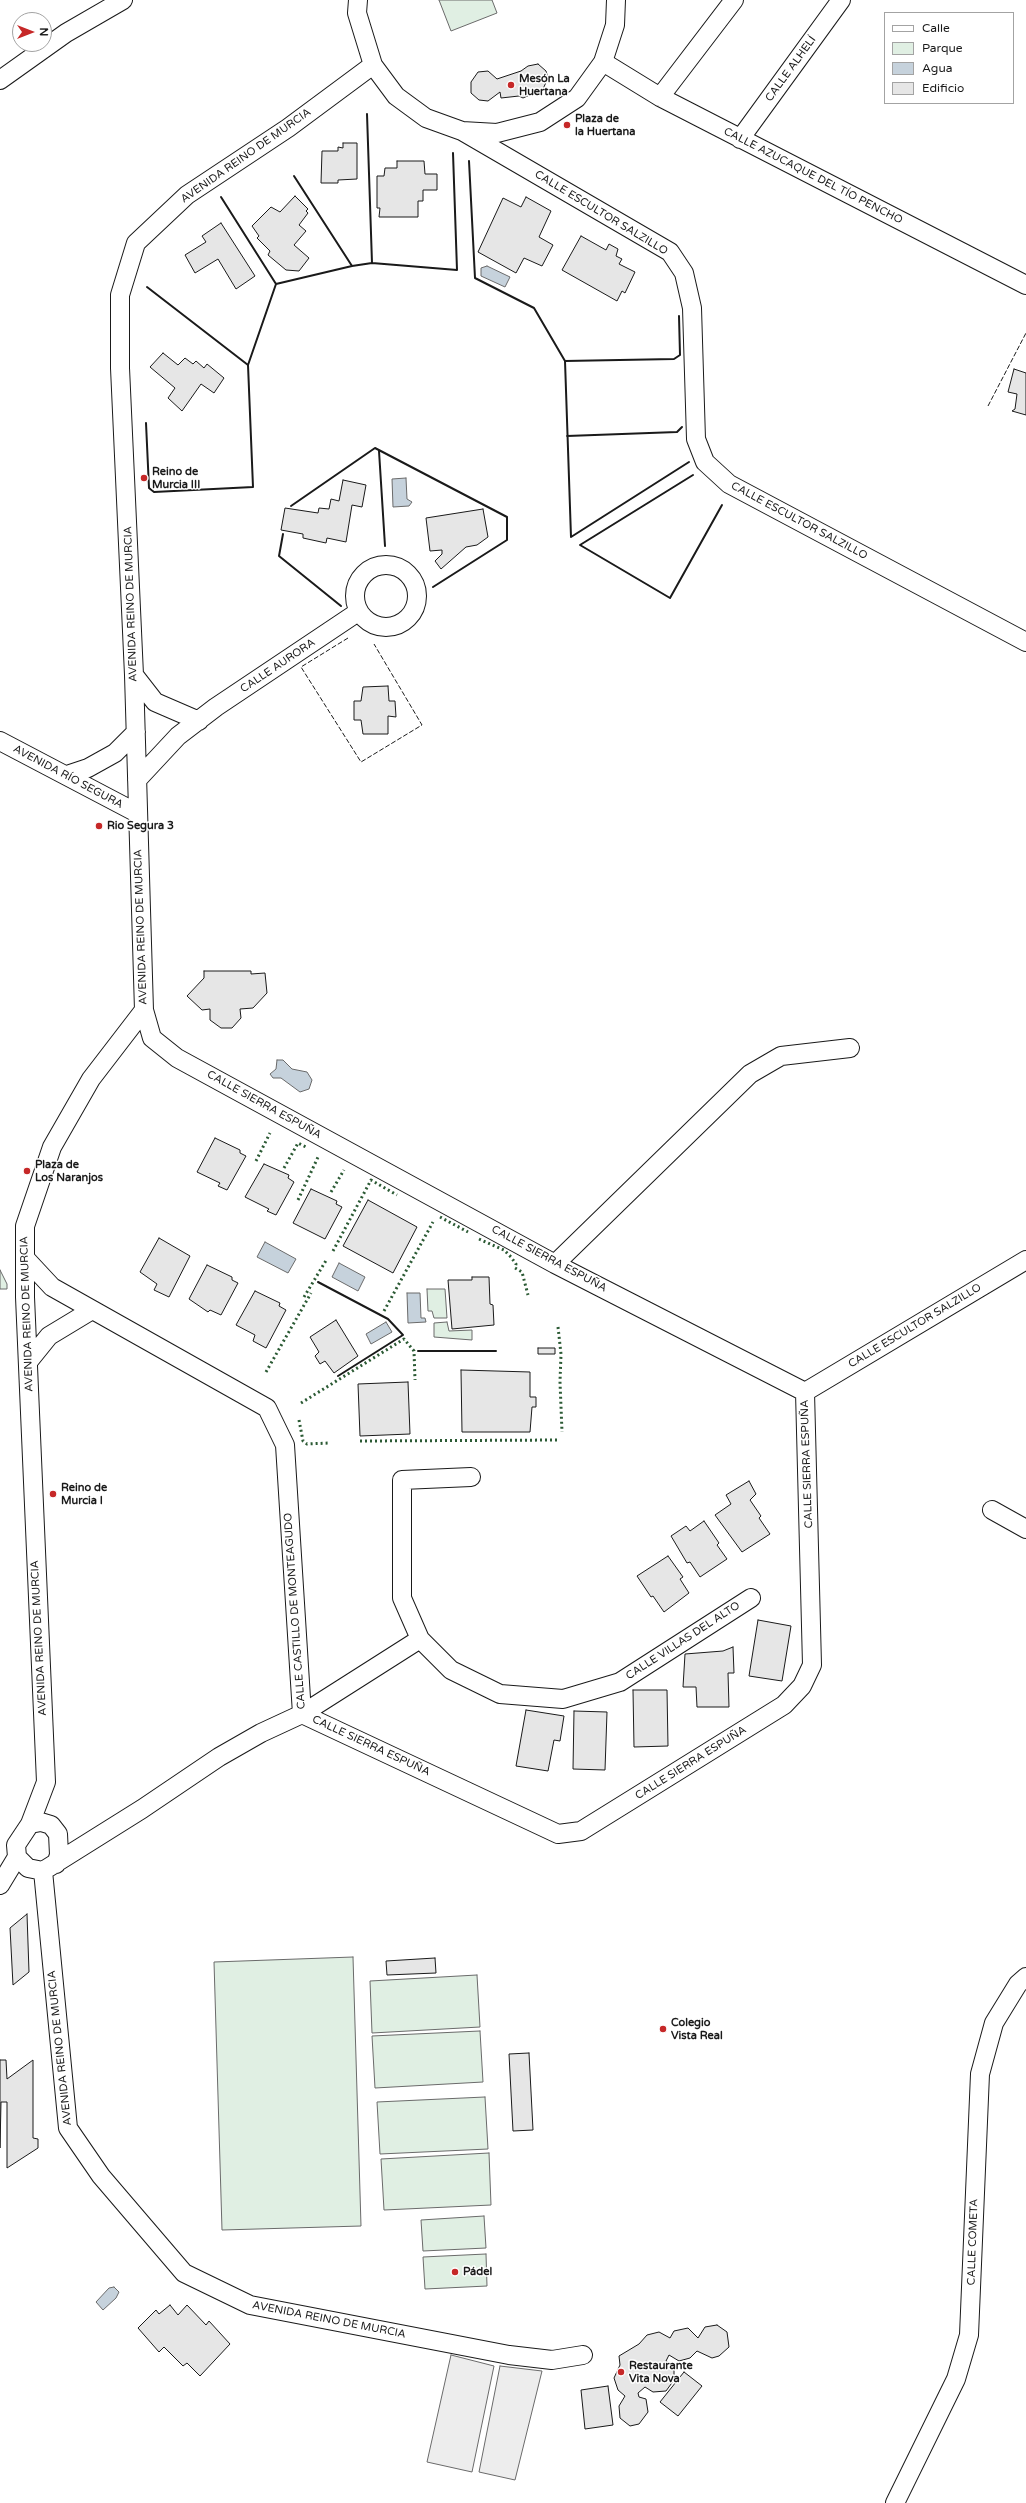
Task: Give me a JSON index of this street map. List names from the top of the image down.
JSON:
{
  "streets": {
    "street": [
      "CALLE ALHELÍ",
      "AVENIDA REINO DE MURCIA",
      "CALLE AZUCAQUE DEL TÍO PENCHO",
      "CALLE ESCULTOR SALZILLO",
      "CALLE AURORA",
      "AVENIDA RÍO SEGURA",
      "CALLE SIERRA ESPUÑA",
      "CALLE CASTILLO DE MONTEAGUDO",
      "CALLE VILLAS DEL ALTO",
      "CALLE COMETA"
    ]
  },
  "crossings": [
    ["CALLE ALHELÍ", "CALLE AZUCAQUE DEL TÍO PENCHO"],
    ["AVENIDA REINO DE MURCIA", "CALLE AURORA"],
    ["AVENIDA REINO DE MURCIA", "AVENIDA RÍO SEGURA"],
    ["AVENIDA REINO DE MURCIA", "CALLE SIERRA ESPUÑA"],
    ["AVENIDA REINO DE MURCIA", "CALLE CASTILLO DE MONTEAGUDO"],
    ["CALLE ESCULTOR SALZILLO", "CALLE SIERRA ESPUÑA"],
    ["CALLE SIERRA ESPUÑA", "CALLE CASTILLO DE MONTEAGUDO"]
  ],
  "places": [
    "Mesón La Huertana",
    "Plaza de la Huertana",
    "Reino de Murcia III",
    "Rio Segura 3",
    "Plaza de Los Naranjos",
    "Reino de Murcia I",
    "Colegio Vista Real",
    "Pádel",
    "Restaurante Vita Nova"
  ],
  "legend": [
    "Calle",
    "Parque",
    "Agua",
    "Edificio"
  ],
  "north": "right"
}
